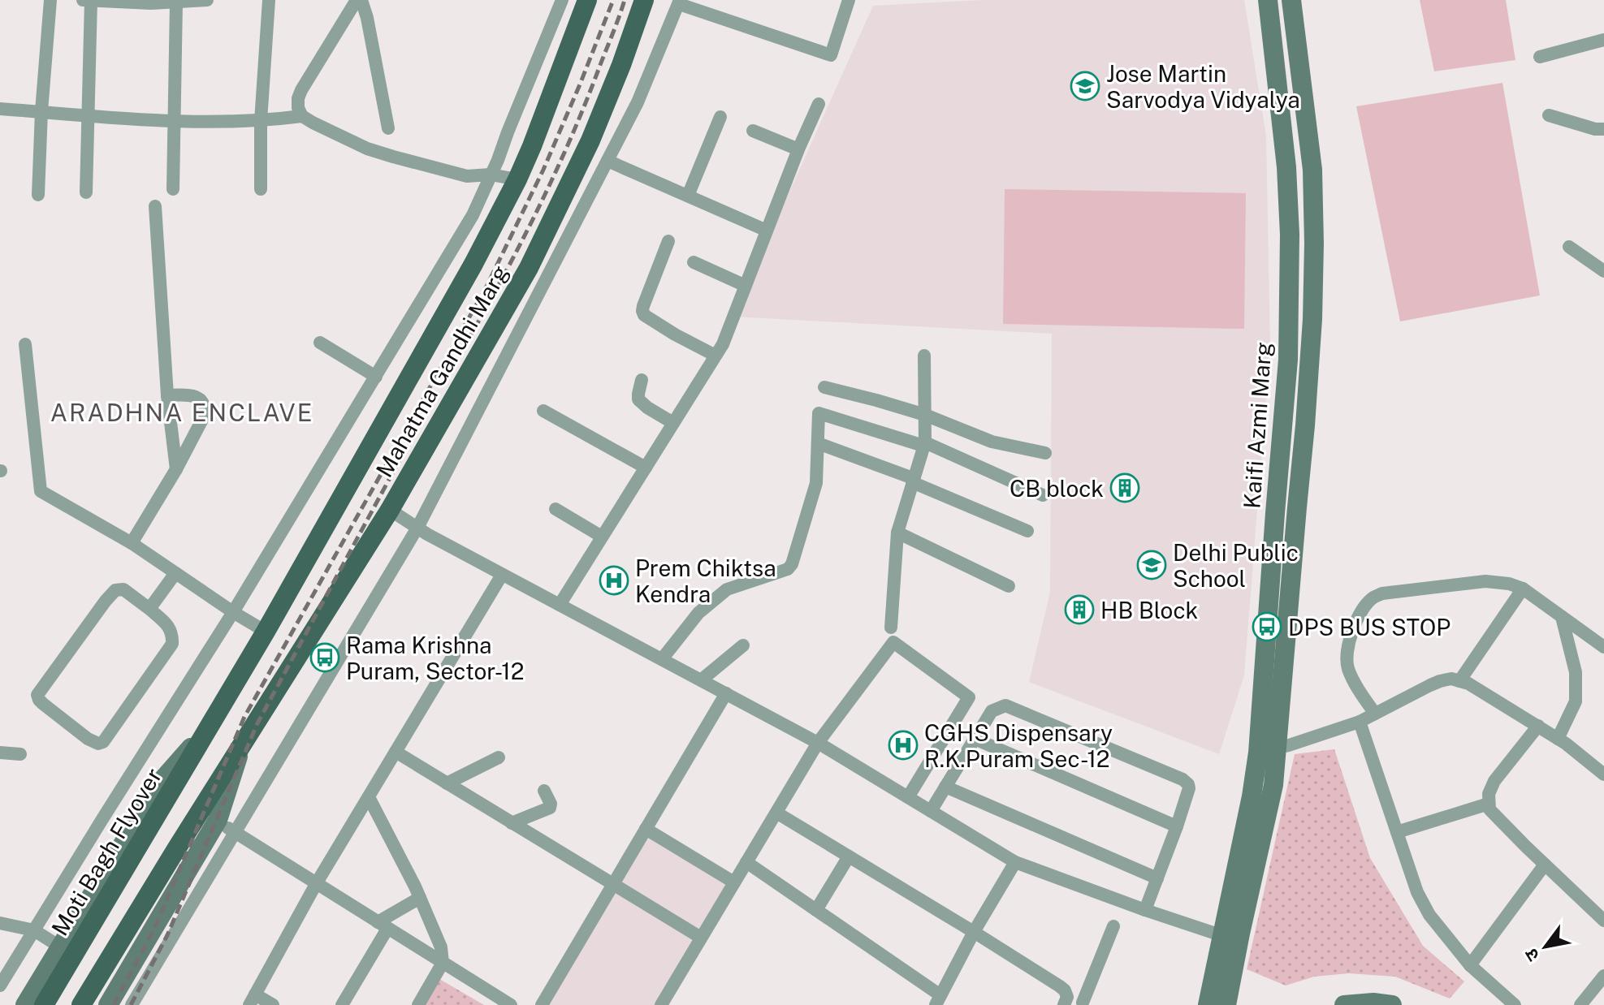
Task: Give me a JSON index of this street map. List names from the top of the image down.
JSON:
{
  "streets": {
    "main road": ["Mahatma Gandhi Marg", "Moti Bagh Flyover"],
    "street": ["Kaifi Azmi Marg"]
  },
  "crossings": [
    ["Mahatma Gandhi Marg", "Moti Bagh Flyover"]
  ],
  "districts": ["ARADHNA ENCLAVE"],
  "places": {
    "school or university": ["Jose Martin Sarvodya Vidyalya", "Delhi Public School"],
    "building": ["CB block", "HB Block"],
    "hospital": ["Prem Chiktsa Kendra", "CGHS Dispensary R.K.Puram Sec-12"],
    "bus stop": ["DPS BUS STOP", "Rama Krishna Puram, Sector-12"]
  },
  "north": "bottom left"
}
